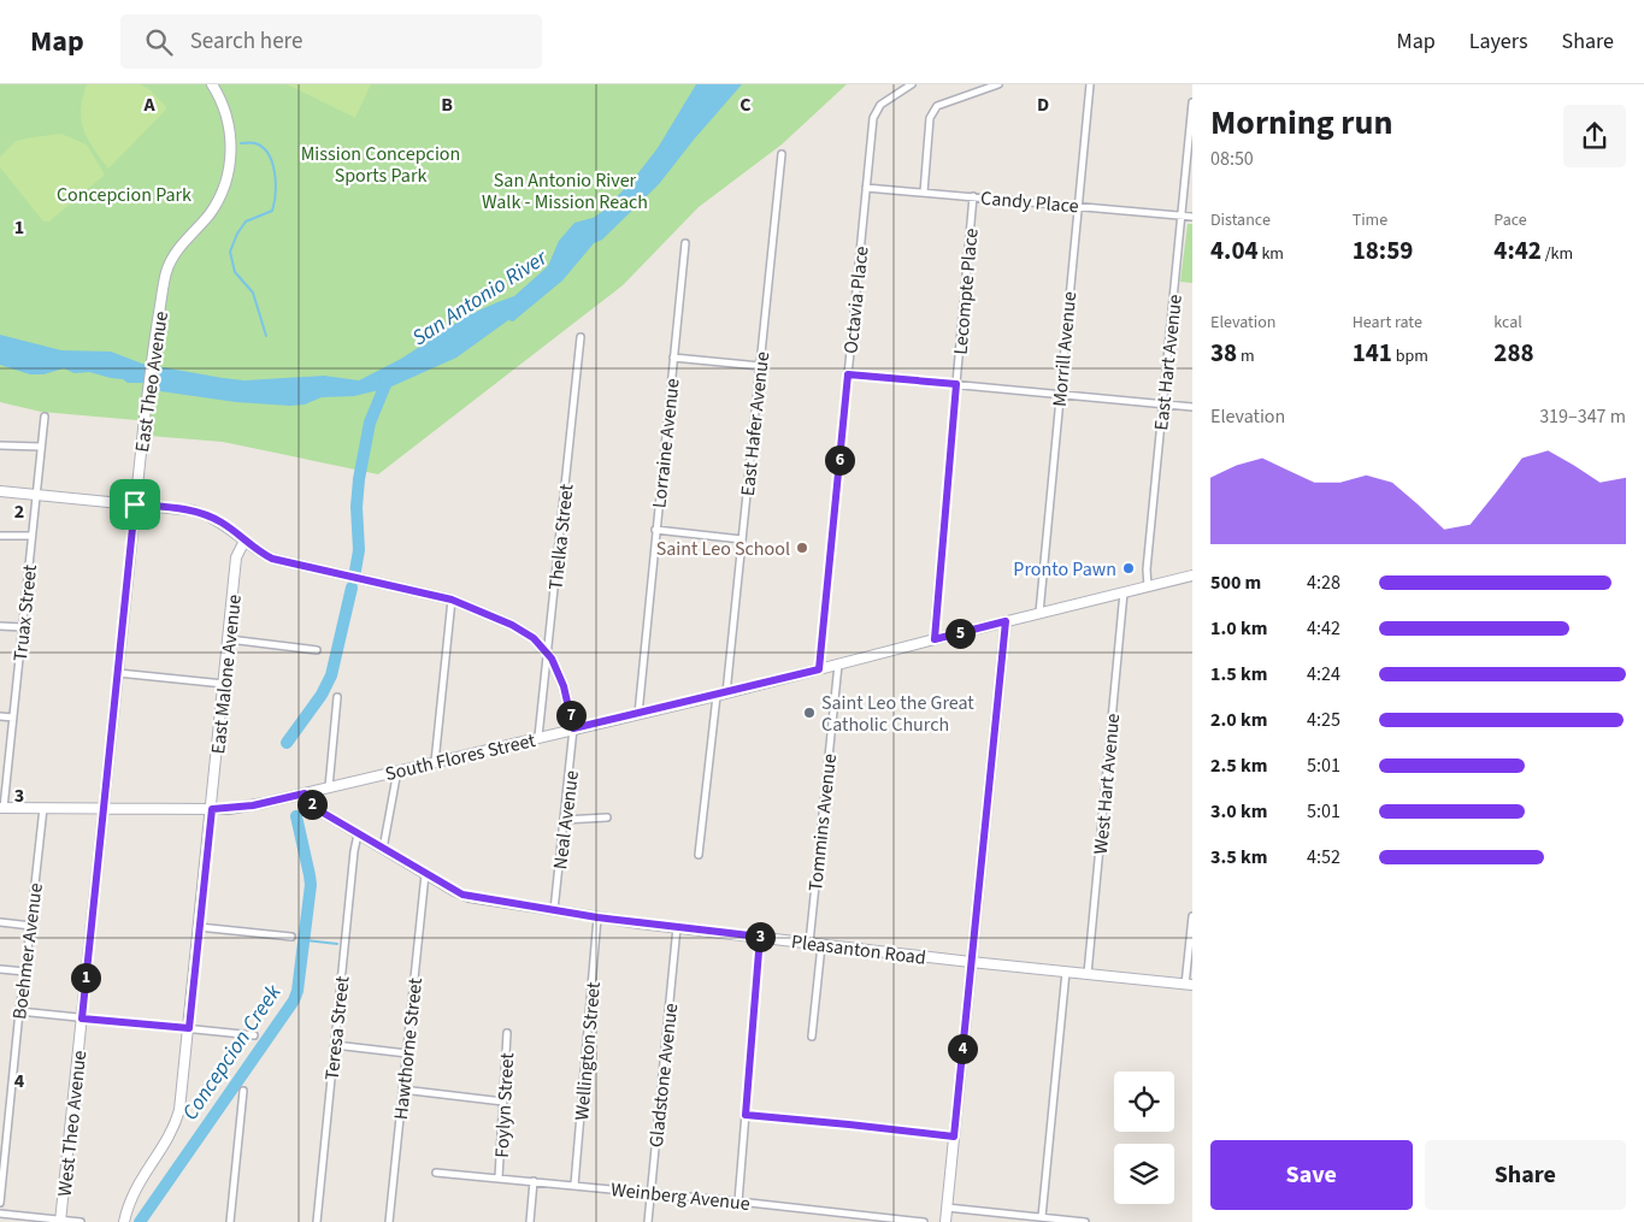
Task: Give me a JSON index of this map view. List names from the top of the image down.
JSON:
{
  "streets": {
    "main road": [
      "East Theo Avenue",
      "East Malone Avenue",
      "South Flores Street",
      "Pleasanton Road",
      "West Theo Avenue"
    ],
    "street": [
      "Candy Place",
      "Lecompte Place",
      "Octavia Place",
      "Morrill Avenue",
      "East Hart Avenue",
      "East Hafer Avenue",
      "Lorraine Avenue",
      "Thelka Street",
      "Truax Street",
      "West Hart Avenue",
      "Neal Avenue",
      "Tommins Avenue",
      "Boehmer Avenue",
      "Teresa Street",
      "Hawthorne Street",
      "Wellington Street",
      "Gladstone Avenue",
      "Foylyn Street",
      "Weinberg Avenue"
    ]
  },
  "crossings": [
    ["Candy Place", "Lecompte Place"],
    ["Candy Place", "Octavia Place"],
    ["Candy Place", "Morrill Avenue"],
    ["Candy Place", "East Hart Avenue"],
    ["Lecompte Place", "South Flores Street"],
    ["Octavia Place", "South Flores Street"],
    ["Morrill Avenue", "South Flores Street"],
    ["East Hart Avenue", "South Flores Street"],
    ["East Theo Avenue", "South Flores Street"],
    ["East Theo Avenue", "West Theo Avenue"],
    ["East Hafer Avenue", "South Flores Street"],
    ["Lorraine Avenue", "South Flores Street"],
    ["Thelka Street", "South Flores Street"],
    ["Truax Street", "South Flores Street"],
    ["East Malone Avenue", "South Flores Street"],
    ["South Flores Street", "West Hart Avenue"],
    ["South Flores Street", "Neal Avenue"],
    ["South Flores Street", "Tommins Avenue"],
    ["South Flores Street", "Pleasanton Road"],
    ["South Flores Street", "Boehmer Avenue"],
    ["South Flores Street", "West Theo Avenue"],
    ["West Hart Avenue", "Pleasanton Road"],
    ["Neal Avenue", "Pleasanton Road"],
    ["Tommins Avenue", "Pleasanton Road"],
    ["Pleasanton Road", "Teresa Street"],
    ["Pleasanton Road", "Hawthorne Street"],
    ["Pleasanton Road", "Wellington Street"],
    ["Pleasanton Road", "Gladstone Avenue"],
    ["Wellington Street", "Weinberg Avenue"],
    ["Gladstone Avenue", "Weinberg Avenue"],
    ["Foylyn Street", "Weinberg Avenue"]
  ],
  "water": ["San Antonio River", "Concepcion Creek"],
  "parks": ["Mission Concepcion Sports Park", "San Antonio River Walk - Mission Reach", "Concepcion Park"],
  "places": ["Saint Leo School", "Pronto Pawn", "Saint Leo the Great Catholic Church"],
  "page": {
    "header": "Map",
    "search": "Search here",
    "nav": ["Map", "Layers", "Share"],
    "heading": ["Morning run", "08:50"],
    "stats": [
      ["Distance", "4.04 km"],
      ["Time", "18:59"],
      ["Pace", "4:42 /km"],
      ["Elevation", "38 m"],
      ["Heart rate", "141 bpm"],
      ["kcal", "288"]
    ],
    "chart": ["Elevation", "319–347 m"],
    "pins": [
      "6",
      "5",
      "7",
      "2",
      "3",
      "1",
      "4"
    ],
    "list": [
      {
        "name": "500 m",
        "note": "4:28"
      },
      {
        "name": "1.0 km",
        "note": "4:42"
      },
      {
        "name": "1.5 km",
        "note": "4:24"
      },
      {
        "name": "2.0 km",
        "note": "4:25"
      },
      {
        "name": "2.5 km",
        "note": "5:01"
      },
      {
        "name": "3.0 km",
        "note": "5:01"
      },
      {
        "name": "3.5 km",
        "note": "4:52"
      }
    ],
    "buttons": ["Save", "Share"]
  },
  "grid": {
    "columns": [
      "A",
      "B",
      "C",
      "D"
    ],
    "rows": [
      "1",
      "2",
      "3",
      "4"
    ]
  }
}
